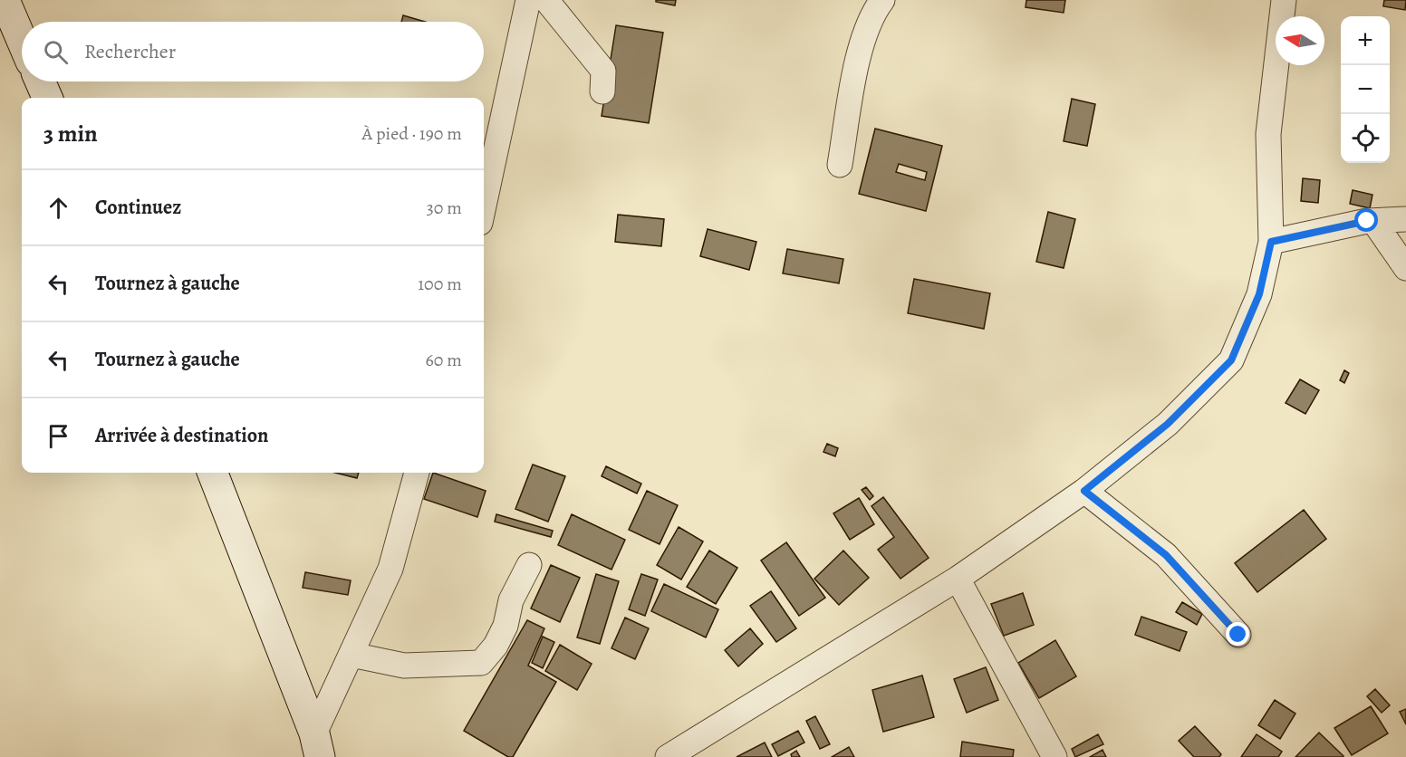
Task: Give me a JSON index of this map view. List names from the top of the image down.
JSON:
{
  "north": "left",
  "page": {
    "map_buttons": ["+", "−"],
    "search": "Rechercher",
    "heading": ["3 min", "À pied · 190 m"],
    "list": [
      ["Continuez", "30 m"],
      ["Tournez à gauche", "100 m"],
      ["Tournez à gauche", "60 m"],
      "Arrivée à destination"
    ]
  }
}
